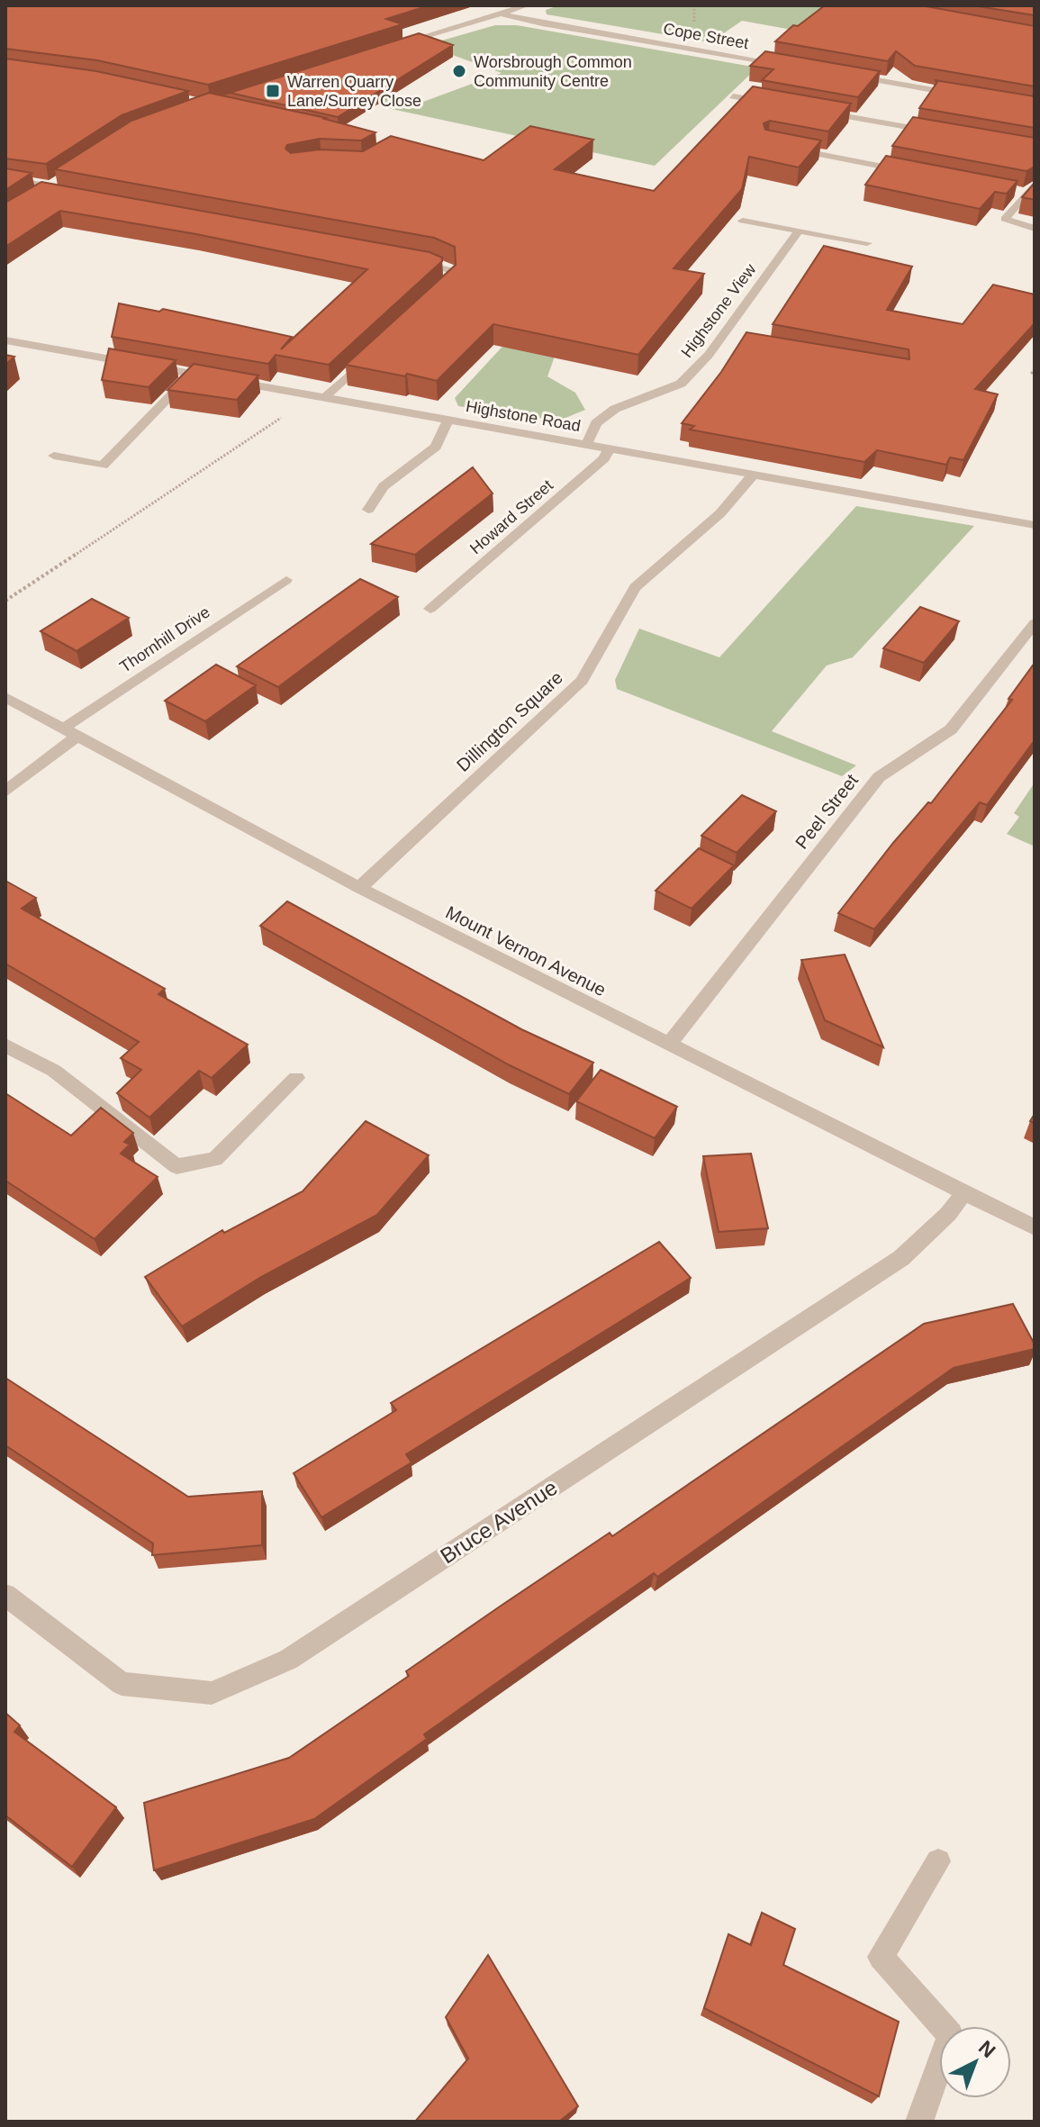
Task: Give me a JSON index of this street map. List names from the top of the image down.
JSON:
{
  "streets": {
    "street": [
      "Cope Street",
      "Highstone View",
      "Highstone Road",
      "Howard Street",
      "Thornhill Drive",
      "Dillington Square",
      "Peel Street",
      "Mount Vernon Avenue",
      "Bruce Avenue"
    ]
  },
  "crossings": [
    ["Highstone View", "Highstone Road"],
    ["Highstone Road", "Howard Street"],
    ["Highstone Road", "Dillington Square"],
    ["Thornhill Drive", "Mount Vernon Avenue"],
    ["Dillington Square", "Mount Vernon Avenue"],
    ["Peel Street", "Mount Vernon Avenue"],
    ["Mount Vernon Avenue", "Bruce Avenue"]
  ],
  "places": {
    "other": ["Worsbrough Common Community Centre"],
    "transit": ["Warren Quarry Lane/Surrey Close"]
  },
  "north": "top right"
}
